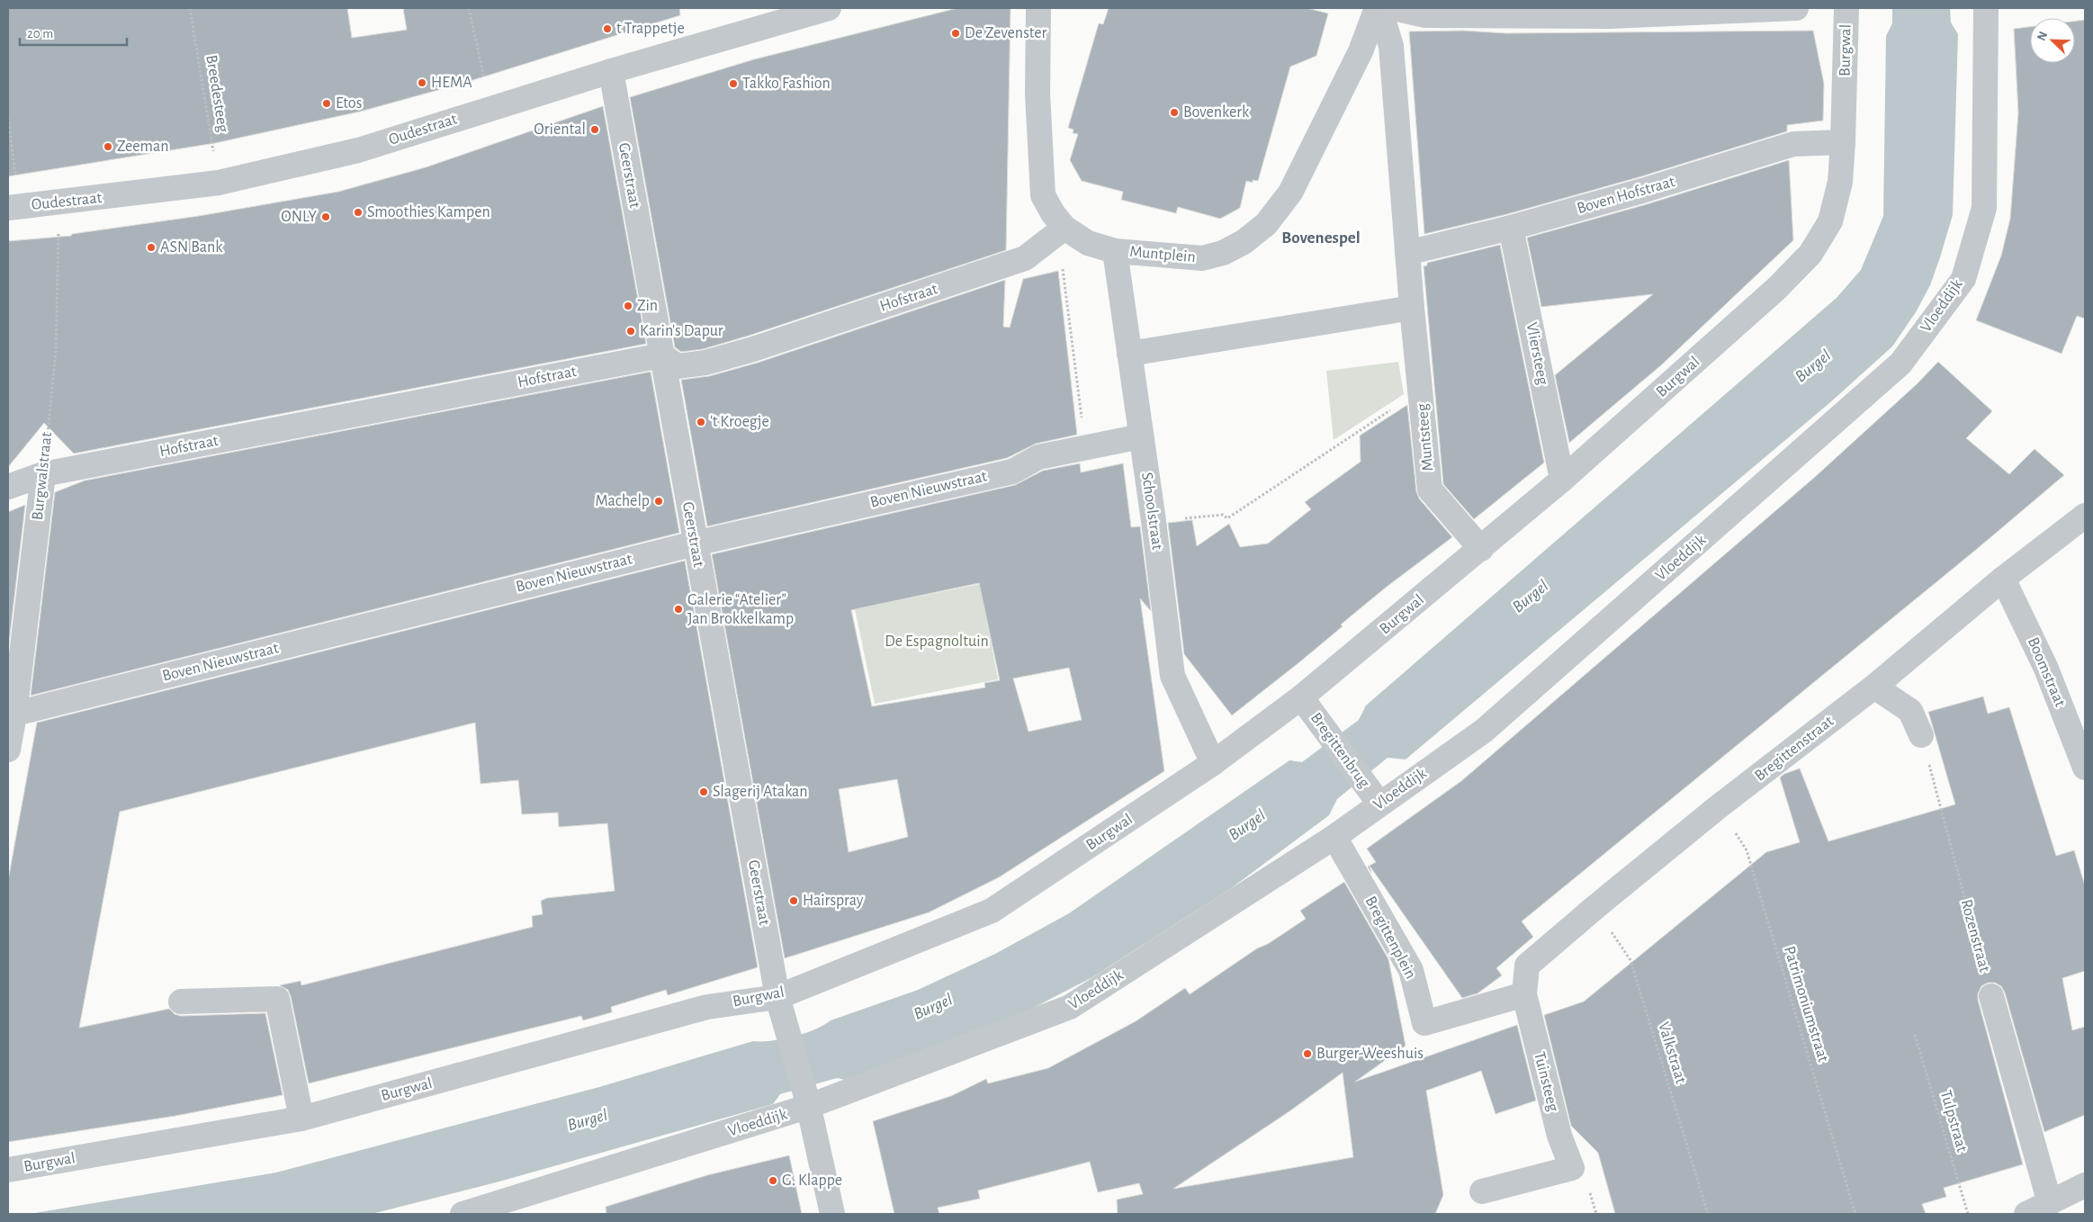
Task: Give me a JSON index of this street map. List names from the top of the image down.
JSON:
{
  "streets": {
    "street": [
      "Burgwal",
      "Oudestraat",
      "Geerstraat",
      "Boven Hofstraat",
      "Muntplein",
      "Hofstraat",
      "Vloeddijk",
      "Vliersteeg",
      "Muntsteeg",
      "Burgwalstraat",
      "Boven Nieuwstraat",
      "Schoolstraat",
      "Boomstraat",
      "Bregittenstraat",
      "Bregittenbrug",
      "Bregittenplein",
      "Tuinsteeg"
    ],
    "path": [
      "Breedesteeg",
      "Rozenstraat",
      "Patrimoniumstraat",
      "Valkstraat",
      "Tulpstraat"
    ]
  },
  "crossings": [
    ["Burgwal", "Geerstraat"],
    ["Burgwal", "Boven Hofstraat"],
    ["Burgwal", "Vliersteeg"],
    ["Burgwal", "Muntsteeg"],
    ["Burgwal", "Schoolstraat"],
    ["Burgwal", "Bregittenbrug"],
    ["Breedesteeg", "Oudestraat"],
    ["Oudestraat", "Geerstraat"],
    ["Oudestraat", "Burgwalstraat"],
    ["Geerstraat", "Hofstraat"],
    ["Geerstraat", "Vloeddijk"],
    ["Geerstraat", "Boven Nieuwstraat"],
    ["Boven Hofstraat", "Muntplein"],
    ["Boven Hofstraat", "Vliersteeg"],
    ["Muntplein", "Hofstraat"],
    ["Muntplein", "Muntsteeg"],
    ["Muntplein", "Schoolstraat"],
    ["Hofstraat", "Burgwalstraat"],
    ["Vloeddijk", "Bregittenbrug"],
    ["Vloeddijk", "Bregittenplein"],
    ["Burgwalstraat", "Boven Nieuwstraat"],
    ["Boven Nieuwstraat", "Schoolstraat"],
    ["Boomstraat", "Bregittenstraat"],
    ["Bregittenstraat", "Bregittenplein"],
    ["Bregittenstraat", "Patrimoniumstraat"],
    ["Bregittenstraat", "Valkstraat"],
    ["Bregittenstraat", "Tuinsteeg"],
    ["Bregittenplein", "Tuinsteeg"]
  ],
  "districts": ["Bovenespel"],
  "water": ["Burgel"],
  "parks": ["De Espagnoltuin"],
  "places": [
    "t Trappetje",
    "De Zevenster",
    "HEMA",
    "Takko Fashion",
    "Etos",
    "Bovenkerk",
    "Oriental",
    "Zeeman",
    "Smoothies Kampen",
    "ONLY",
    "ASN Bank",
    "Zin",
    "Karin's Dapur",
    "'t Kroegje",
    "Machelp",
    "Galerie “Atelier” Jan Brokkelkamp",
    "Slagerij Atakan",
    "Hairspray",
    "Burger-Weeshuis",
    "G. Klappe"
  ],
  "scale_bar": "20 m",
  "north": "top left"
}
